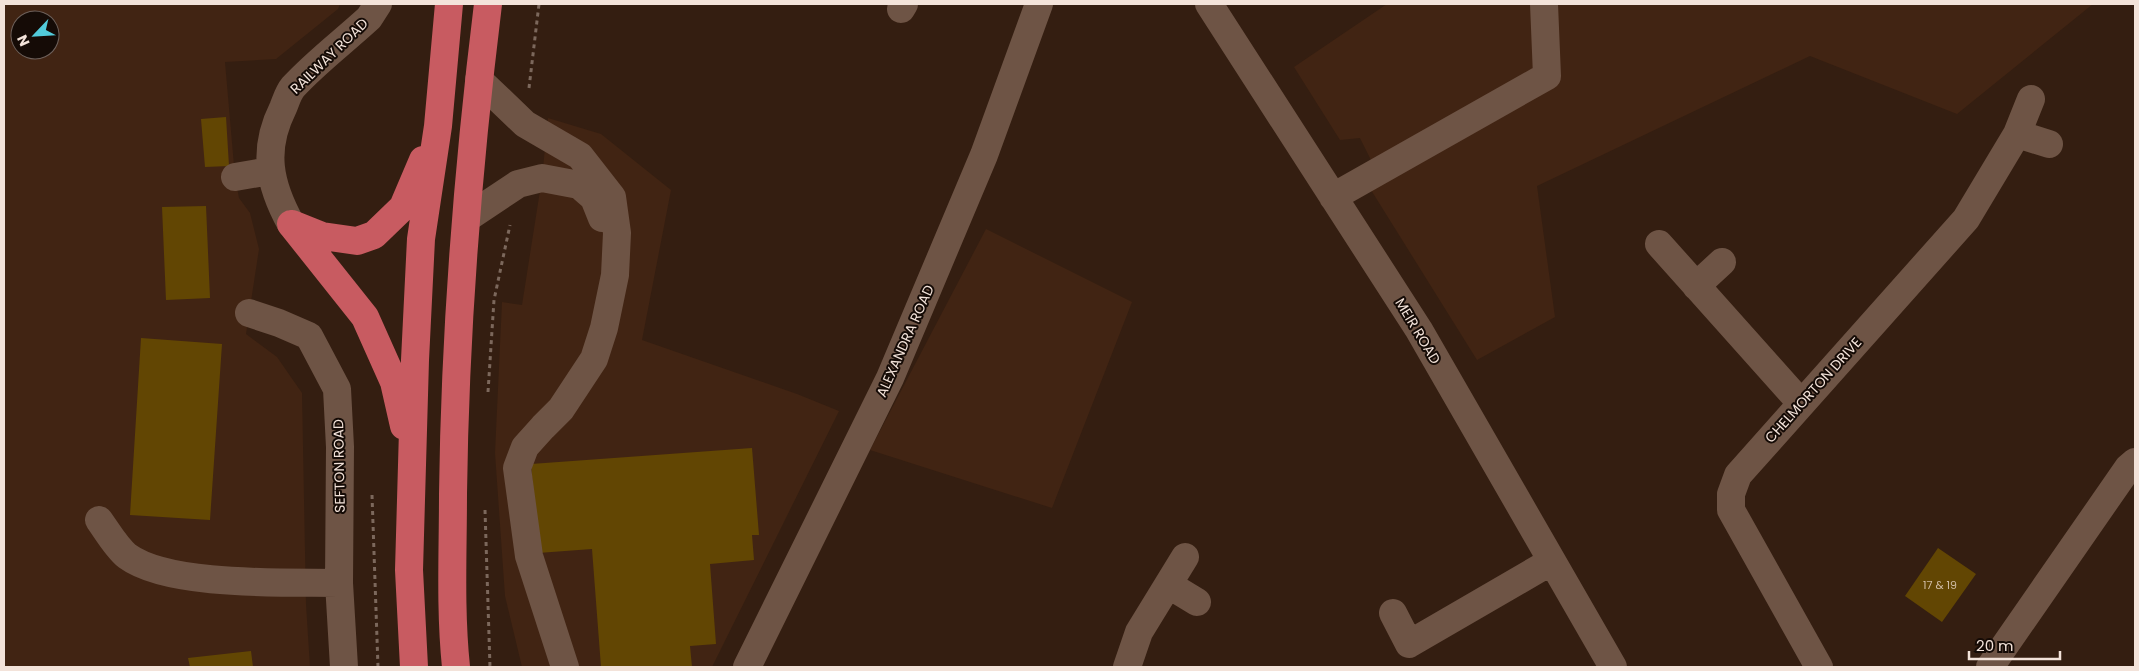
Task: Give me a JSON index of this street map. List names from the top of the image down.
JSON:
{
  "streets": {
    "street": [
      "RAILWAY ROAD",
      "MEIR ROAD",
      "ALEXANDRA ROAD",
      "CHELMORTON DRIVE",
      "SEFTON ROAD"
    ]
  },
  "house_numbers": ["17 & 19"],
  "scale_bar": "20 m",
  "north": "bottom left"
}
